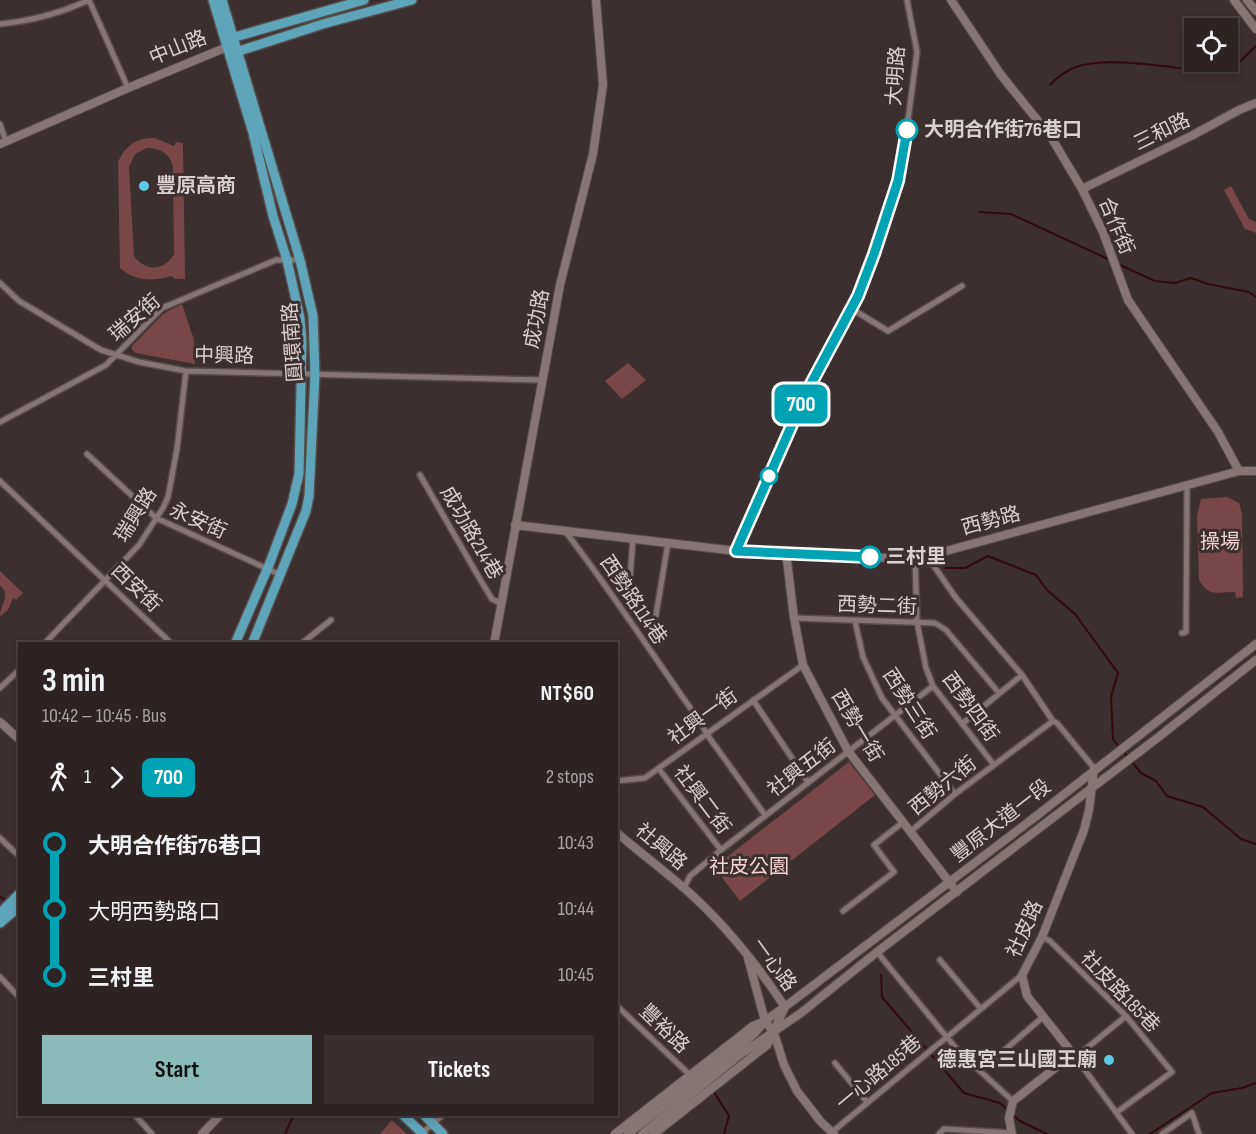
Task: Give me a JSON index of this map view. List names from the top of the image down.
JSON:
{
  "streets": {
    "main road": ["中山路", "圓環南路"],
    "street": [
      "大明路",
      "三和路",
      "合作街",
      "瑞安街",
      "成功路",
      "中興路",
      "瑞興路",
      "永安街",
      "西勢路",
      "成功路214巷",
      "西安街",
      "西勢路114巷",
      "西勢二街",
      "西勢三街",
      "西勢四街",
      "社興一街",
      "西勢一街",
      "社興五街",
      "西勢六街",
      "社興二街",
      "豐原大道一段",
      "社興路",
      "社皮路",
      "一心路",
      "社皮路185巷",
      "豐裕路",
      "一心路185巷"
    ]
  },
  "crossings": [
    ["中山路", "圓環南路"],
    ["大明路", "西勢路"],
    ["三和路", "合作街"],
    ["合作街", "西勢路"],
    ["瑞安街", "圓環南路"],
    ["瑞安街", "中興路"],
    ["成功路", "中興路"],
    ["成功路", "西勢路"],
    ["成功路", "成功路214巷"],
    ["圓環南路", "中興路"],
    ["圓環南路", "永安街"],
    ["中興路", "瑞興路"],
    ["瑞興路", "永安街"],
    ["瑞興路", "西安街"],
    ["西勢路", "西勢路114巷"],
    ["西勢路", "西勢四街"],
    ["西勢路", "西勢一街"],
    ["西勢路114巷", "社興一街"],
    ["西勢路114巷", "社興五街"],
    ["西勢二街", "西勢三街"],
    ["西勢二街", "西勢四街"],
    ["西勢二街", "西勢一街"],
    ["西勢三街", "社興五街"],
    ["西勢三街", "西勢六街"],
    ["西勢四街", "社興五街"],
    ["西勢四街", "西勢六街"],
    ["社興一街", "西勢一街"],
    ["社興一街", "社興二街"],
    ["西勢一街", "社興五街"],
    ["西勢一街", "西勢六街"],
    ["西勢一街", "豐原大道一段"],
    ["社興五街", "社興二街"],
    ["社興五街", "社興路"],
    ["社興五街", "一心路"],
    ["豐原大道一段", "社皮路"],
    ["豐原大道一段", "一心路"],
    ["豐原大道一段", "豐裕路"],
    ["社興路", "一心路"],
    ["社皮路", "社皮路185巷"],
    ["社皮路", "一心路185巷"]
  ],
  "parks": ["操場", "社皮公園"],
  "places": [
    "大明合作街76巷口",
    "豐原高商",
    "三村里",
    "德惠宮三山國王廟"
  ],
  "lines": ["bus line 700"],
  "page": {
    "on_map": "700",
    "heading": ["3 min", "10:42 – 10:45 · Bus", "NT$60"],
    "legs": ["1", "700", "2 stops"],
    "list": [
      {
        "name": "大明合作街76巷口",
        "value": "10:43"
      },
      {
        "name": "大明西勢路口",
        "value": "10:44"
      },
      {
        "name": "三村里",
        "value": "10:45"
      }
    ],
    "buttons": ["Start", "Tickets"]
  }
}
